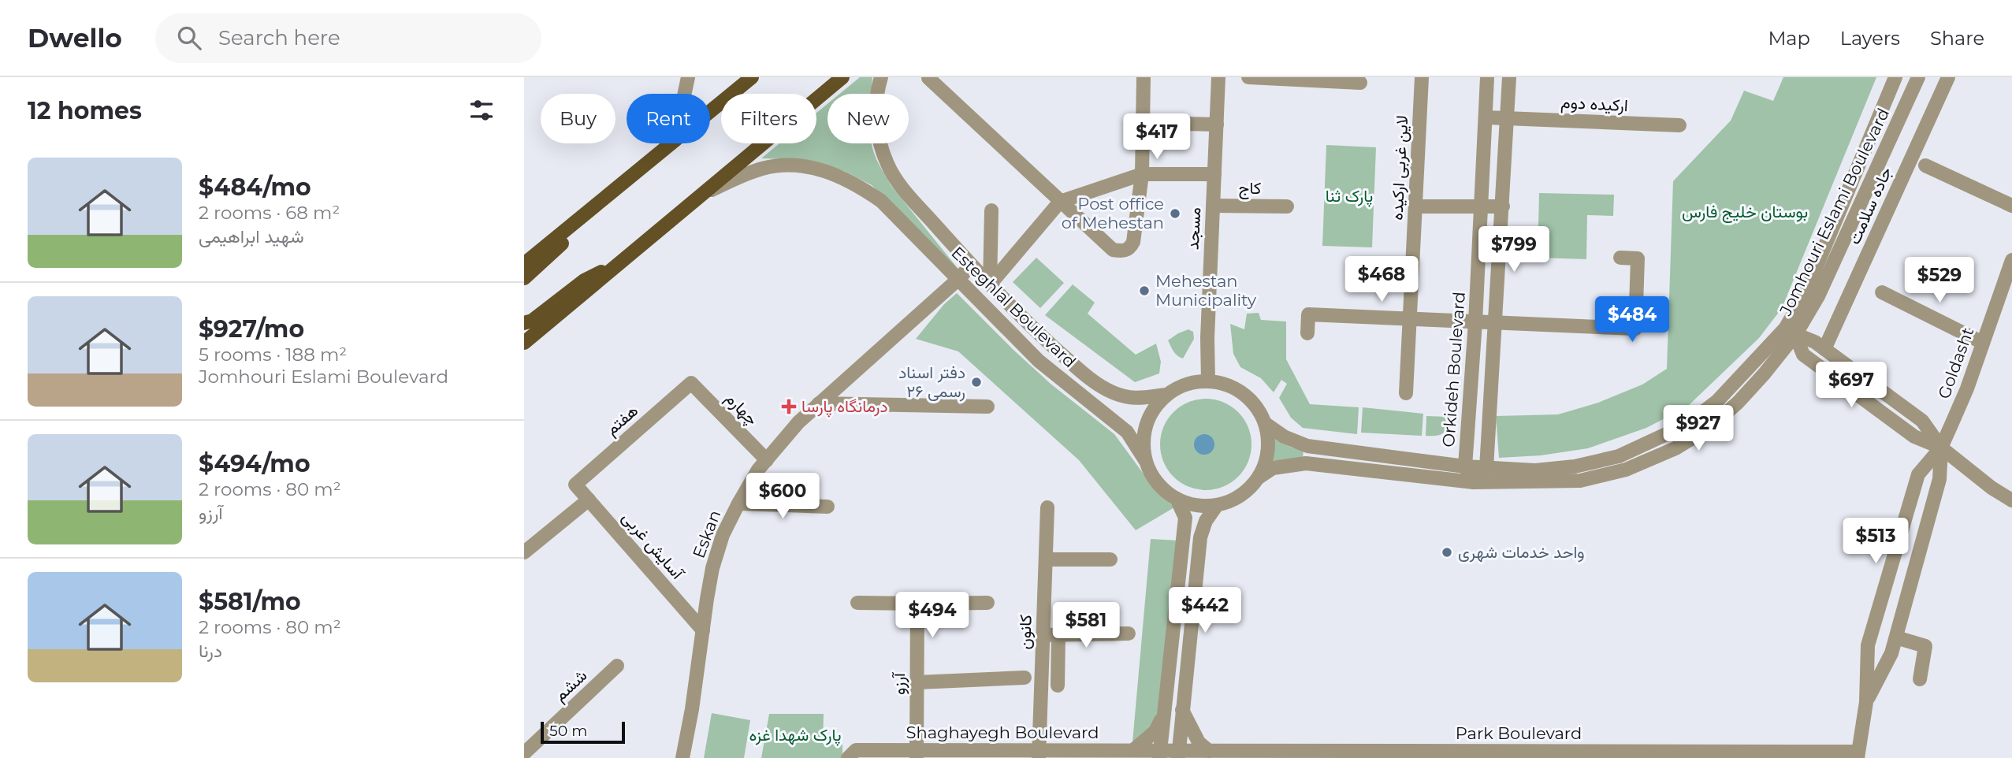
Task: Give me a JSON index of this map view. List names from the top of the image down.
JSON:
{
  "streets": {
    "street": [
      "ارکیده دوم",
      "لاین غربی ارکیده",
      "کاج",
      "جاده سلامت",
      "Jomhouri Eslami Boulevard",
      "مسجد",
      "Esteghlal Boulevard",
      "Goldasht",
      "Orkideh Boulevard",
      "چهارم",
      "هفتم",
      "Eskan",
      "آسایش غربی",
      "کانون",
      "آرزو",
      "ششم",
      "Shaghayegh Boulevard",
      "Park Boulevard"
    ]
  },
  "crossings": [
    ["ارکیده دوم", "Orkideh Boulevard"],
    ["کاج", "مسجد"],
    ["Jomhouri Eslami Boulevard", "مسجد"],
    ["Jomhouri Eslami Boulevard", "Esteghlal Boulevard"],
    ["Jomhouri Eslami Boulevard", "Orkideh Boulevard"],
    ["مسجد", "Esteghlal Boulevard"],
    ["Esteghlal Boulevard", "Eskan"],
    ["چهارم", "هفتم"],
    ["چهارم", "Eskan"],
    ["هفتم", "آسایش غربی"],
    ["Eskan", "آسایش غربی"],
    ["کانون", "Shaghayegh Boulevard"],
    ["آرزو", "Shaghayegh Boulevard"],
    ["Shaghayegh Boulevard", "Park Boulevard"]
  ],
  "parks": ["پارک ثنا", "بوستان خلیج فارس", "پارک شهدا غزه"],
  "places": {
    "other": [
      "Post office of Mehestan",
      "Mehestan Municipality",
      "دفتر اسناد رسمی ۲۶",
      "واحد خدمات شهری"
    ],
    "health": ["درمانگاه پارسا"]
  },
  "scale_bar": "50 m",
  "page": {
    "header": "Dwello",
    "search": "Search here",
    "nav": ["Map", "Layers", "Share"],
    "heading": "12 homes",
    "chip": [
      "Buy",
      "Rent",
      "Filters",
      "New"
    ],
    "price": [
      "$417",
      "$799",
      "$468",
      "$529",
      "$484",
      "$697",
      "$927",
      "$600",
      "$513",
      "$442",
      "$494",
      "$581"
    ],
    "list": [
      {
        "name": "$484/mo",
        "note": "2 rooms · 68 m² · شهید ابراهیمی"
      },
      {
        "name": "$927/mo",
        "note": "5 rooms · 188 m² · Jomhouri Eslami Boulevard"
      },
      {
        "name": "$494/mo",
        "note": "2 rooms · 80 m² · آرزو"
      },
      {
        "name": "$581/mo",
        "note": "2 rooms · 80 m² · درنا"
      }
    ],
    "scale": "50 m"
  }
}
